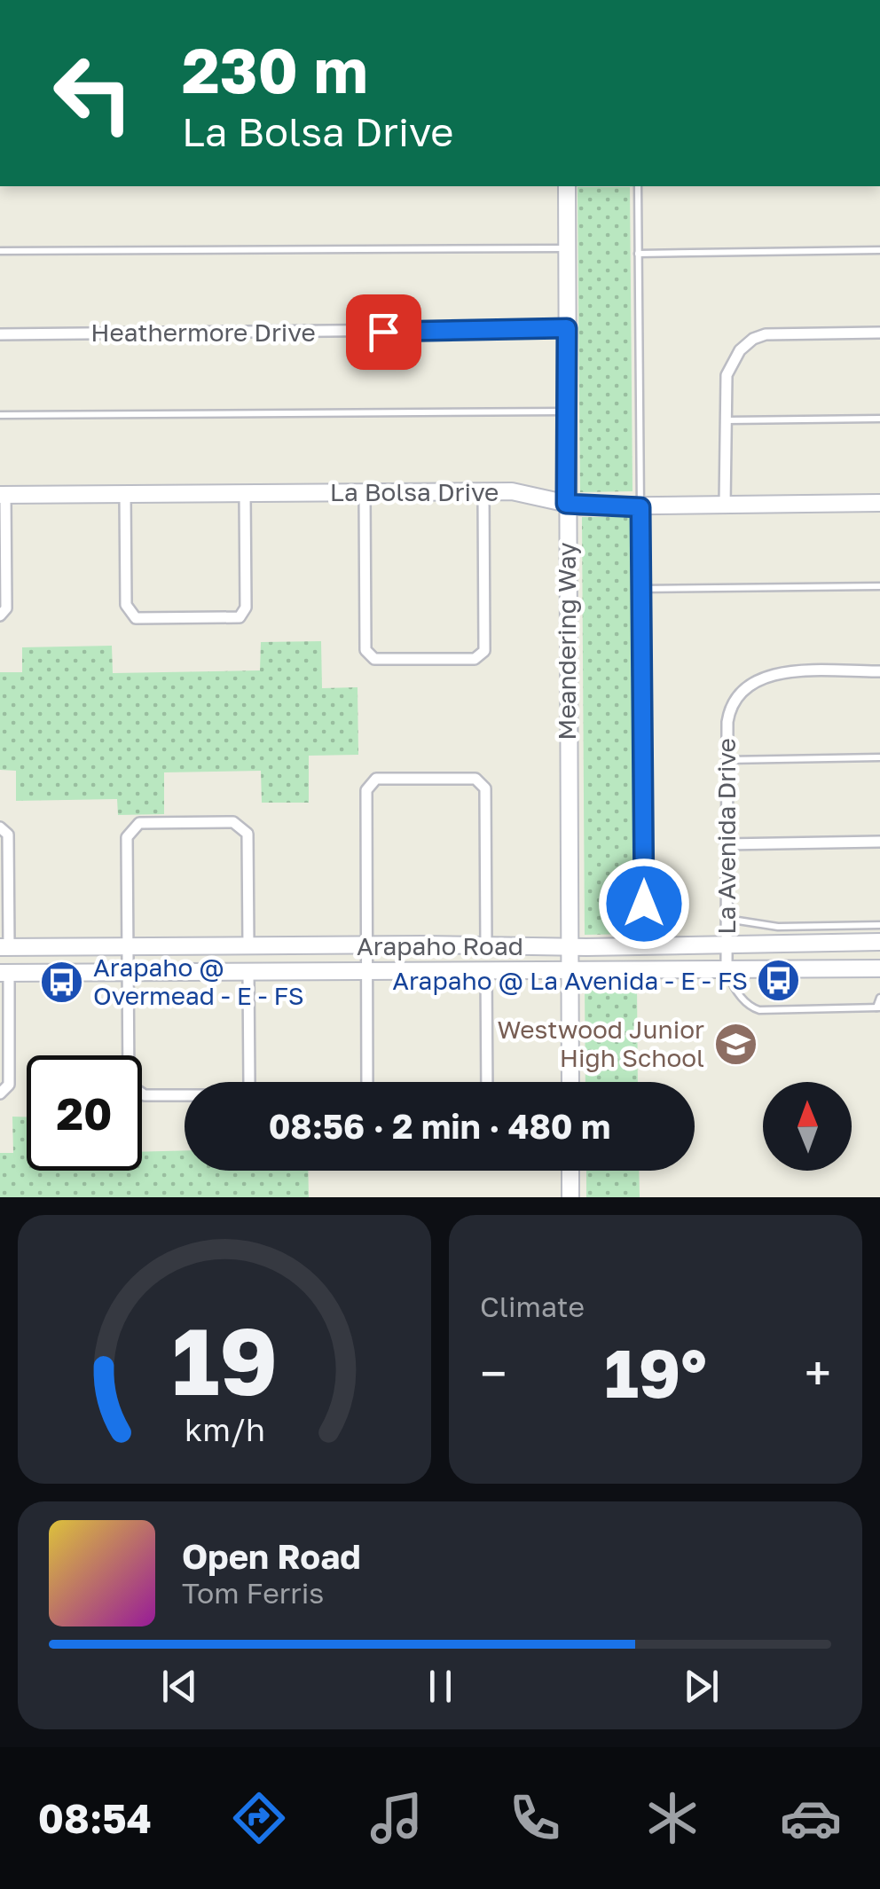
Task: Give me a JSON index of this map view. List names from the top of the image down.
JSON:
{
  "streets": {
    "street": [
      "Heathermore Drive",
      "La Bolsa Drive",
      "Meandering Way",
      "La Avenida Drive",
      "Arapaho Road"
    ]
  },
  "crossings": [
    ["Heathermore Drive", "Meandering Way"],
    ["La Bolsa Drive", "Meandering Way"],
    ["Meandering Way", "Arapaho Road"],
    ["La Avenida Drive", "Arapaho Road"]
  ],
  "places": {
    "bus stop": ["Arapaho @ La Avenida - E - FS", "Arapaho @ Overmead - E - FS"],
    "school or university": ["Westwood Junior High School"]
  },
  "north": "top",
  "page": {
    "turn": ["230 m", "La Bolsa Drive"],
    "limit": "20",
    "trip": "08:56 · 2 min · 480 m",
    "tile": "Climate",
    "heat": ["−", "19°", "+"],
    "song": ["Open Road", "Tom Ferris"],
    "tabs": "08:54",
    "gauge": ["19", "km/h"]
  }
}
